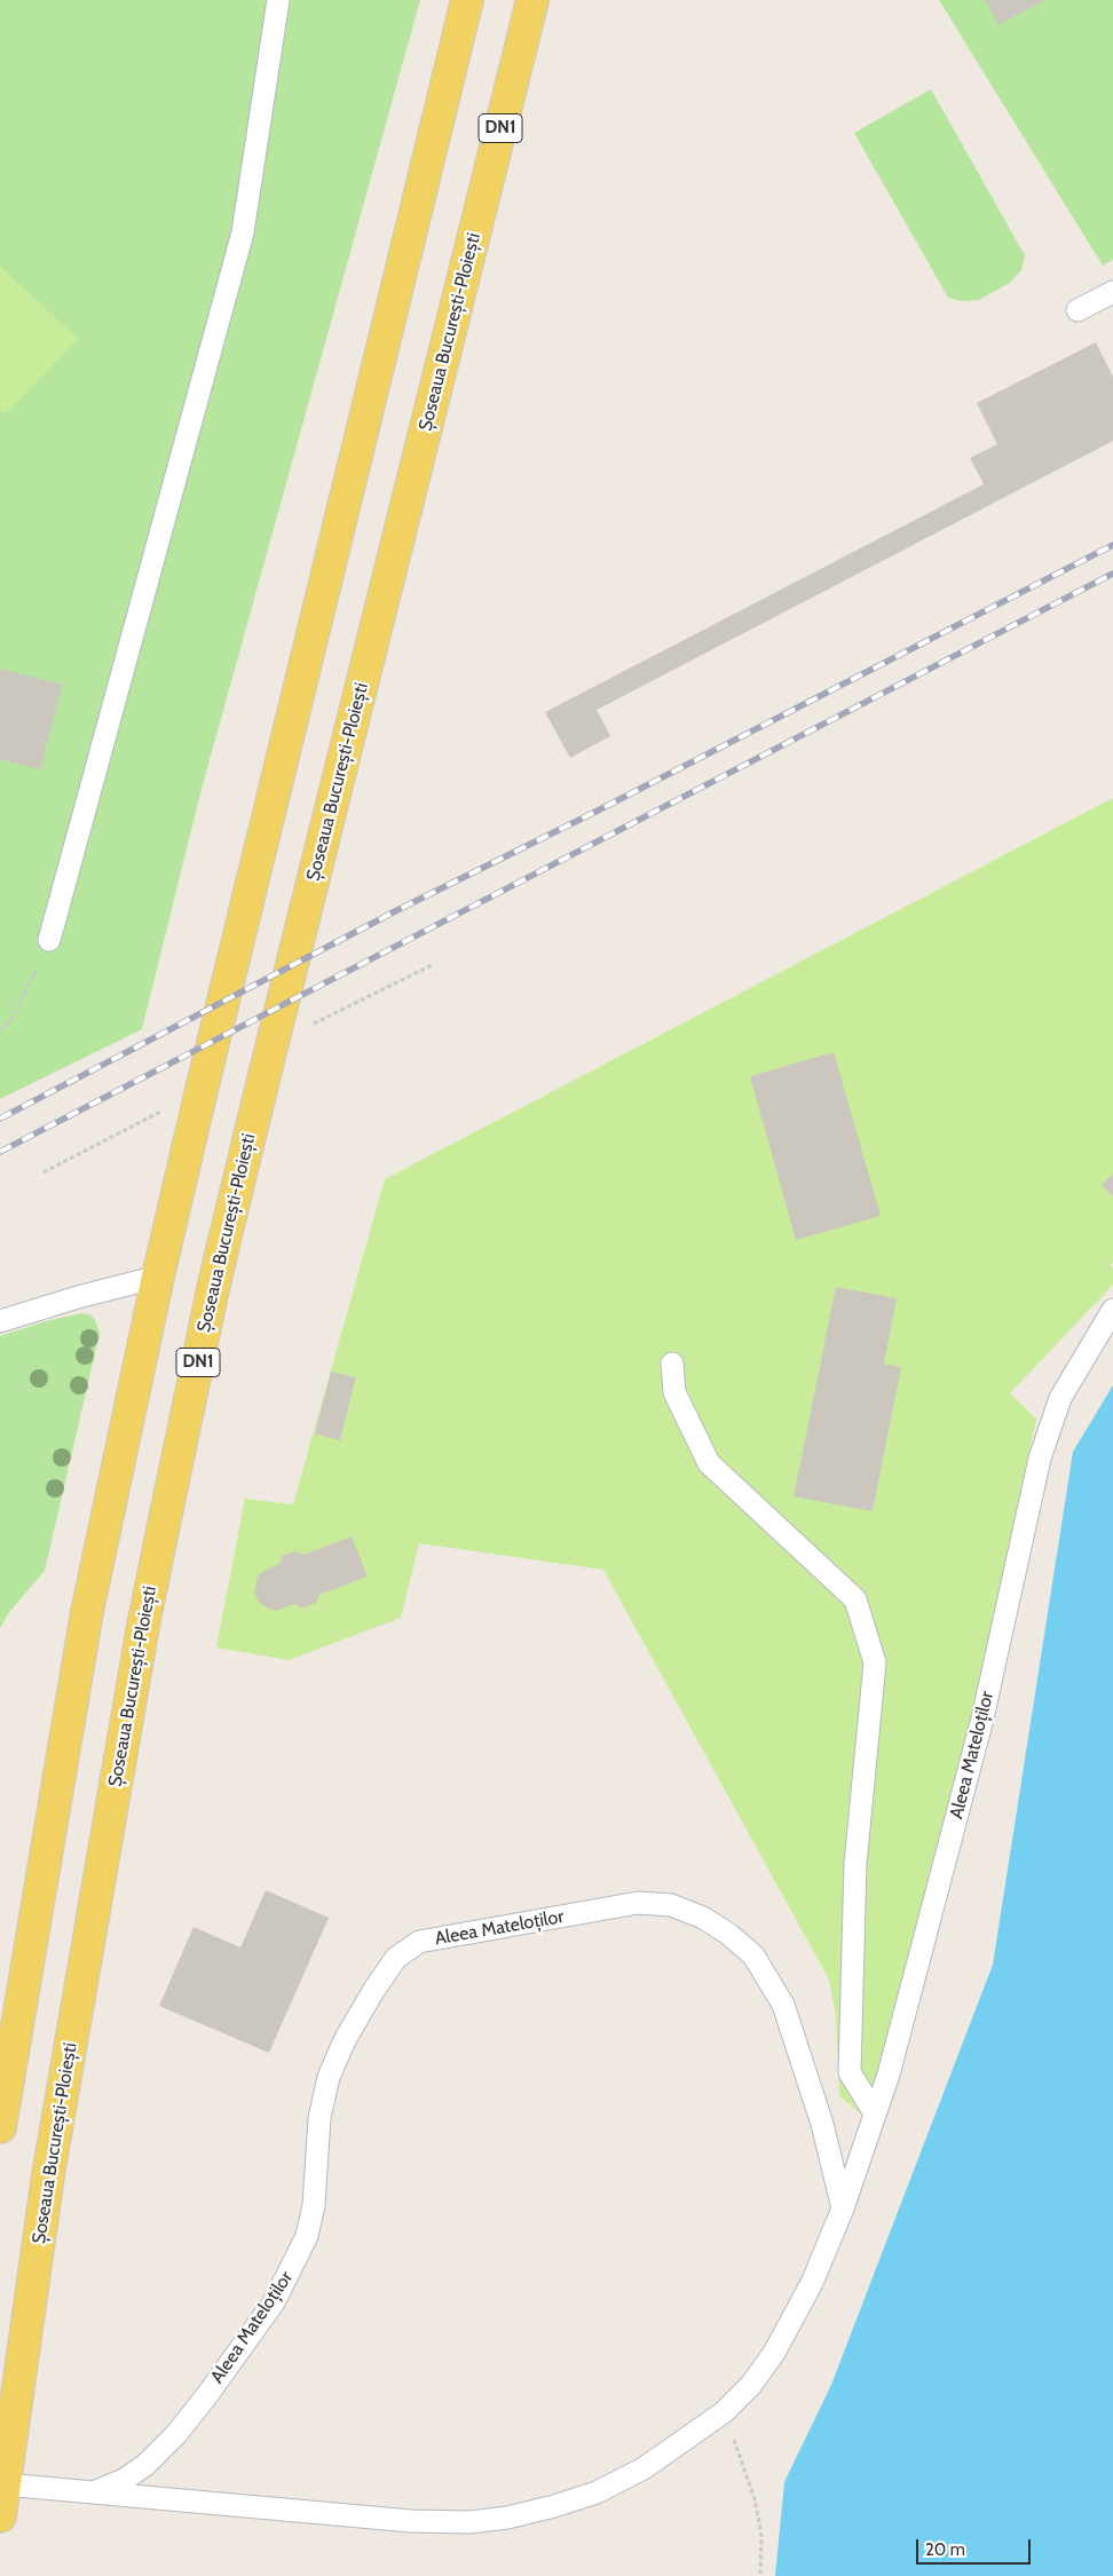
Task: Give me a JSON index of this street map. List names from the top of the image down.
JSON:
{
  "streets": {
    "main road": ["DN1", "Șoseaua București-Ploiești"],
    "lane": ["Aleea Mateloților"]
  },
  "crossings": [
    ["Șoseaua București-Ploiești", "Aleea Mateloților"]
  ],
  "scale_bar": "20 m"
}
